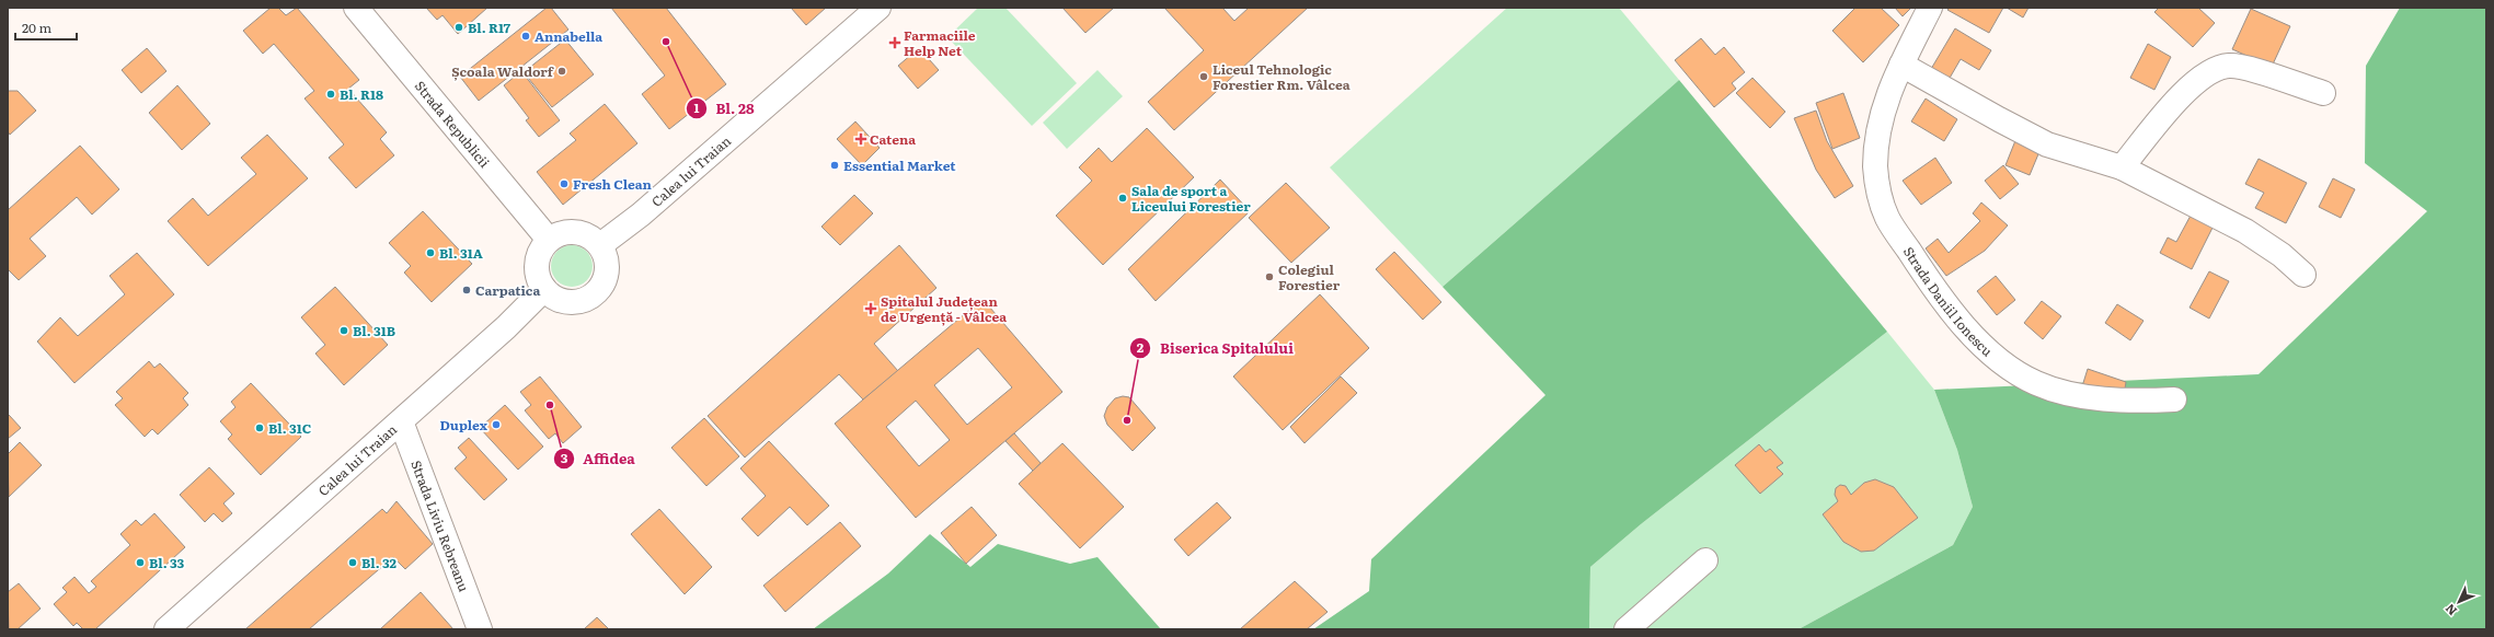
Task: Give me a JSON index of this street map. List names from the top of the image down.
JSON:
{
  "streets": {
    "street": [
      "Strada Republicii",
      "Calea lui Traian",
      "Strada Daniil Ionescu",
      "Strada Liviu Rebreanu"
    ]
  },
  "crossings": [
    ["Strada Republicii", "Calea lui Traian"],
    ["Calea lui Traian", "Strada Liviu Rebreanu"]
  ],
  "places": {
    "other": [
      "Bl. R17",
      "Annabella",
      "Bl. 28",
      "Școala Waldorf",
      "Liceul Tehnologic Forestier Rm. Vâlcea",
      "Bl. R18",
      "Essential Market",
      "Fresh Clean",
      "Sala de sport a Liceului Forestier",
      "Bl. 31A",
      "Colegiul Forestier",
      "Carpatica",
      "Bl. 31B",
      "Affidea",
      "Biserica Spitalului",
      "Duplex",
      "Bl. 31C",
      "Bl. 33",
      "Bl. 32"
    ],
    "health": ["Farmaciile Help Net", "Catena", "Spitalul Județean de Urgență - Vâlcea"]
  },
  "scale_bar": "20 m",
  "north": "bottom left"
}
